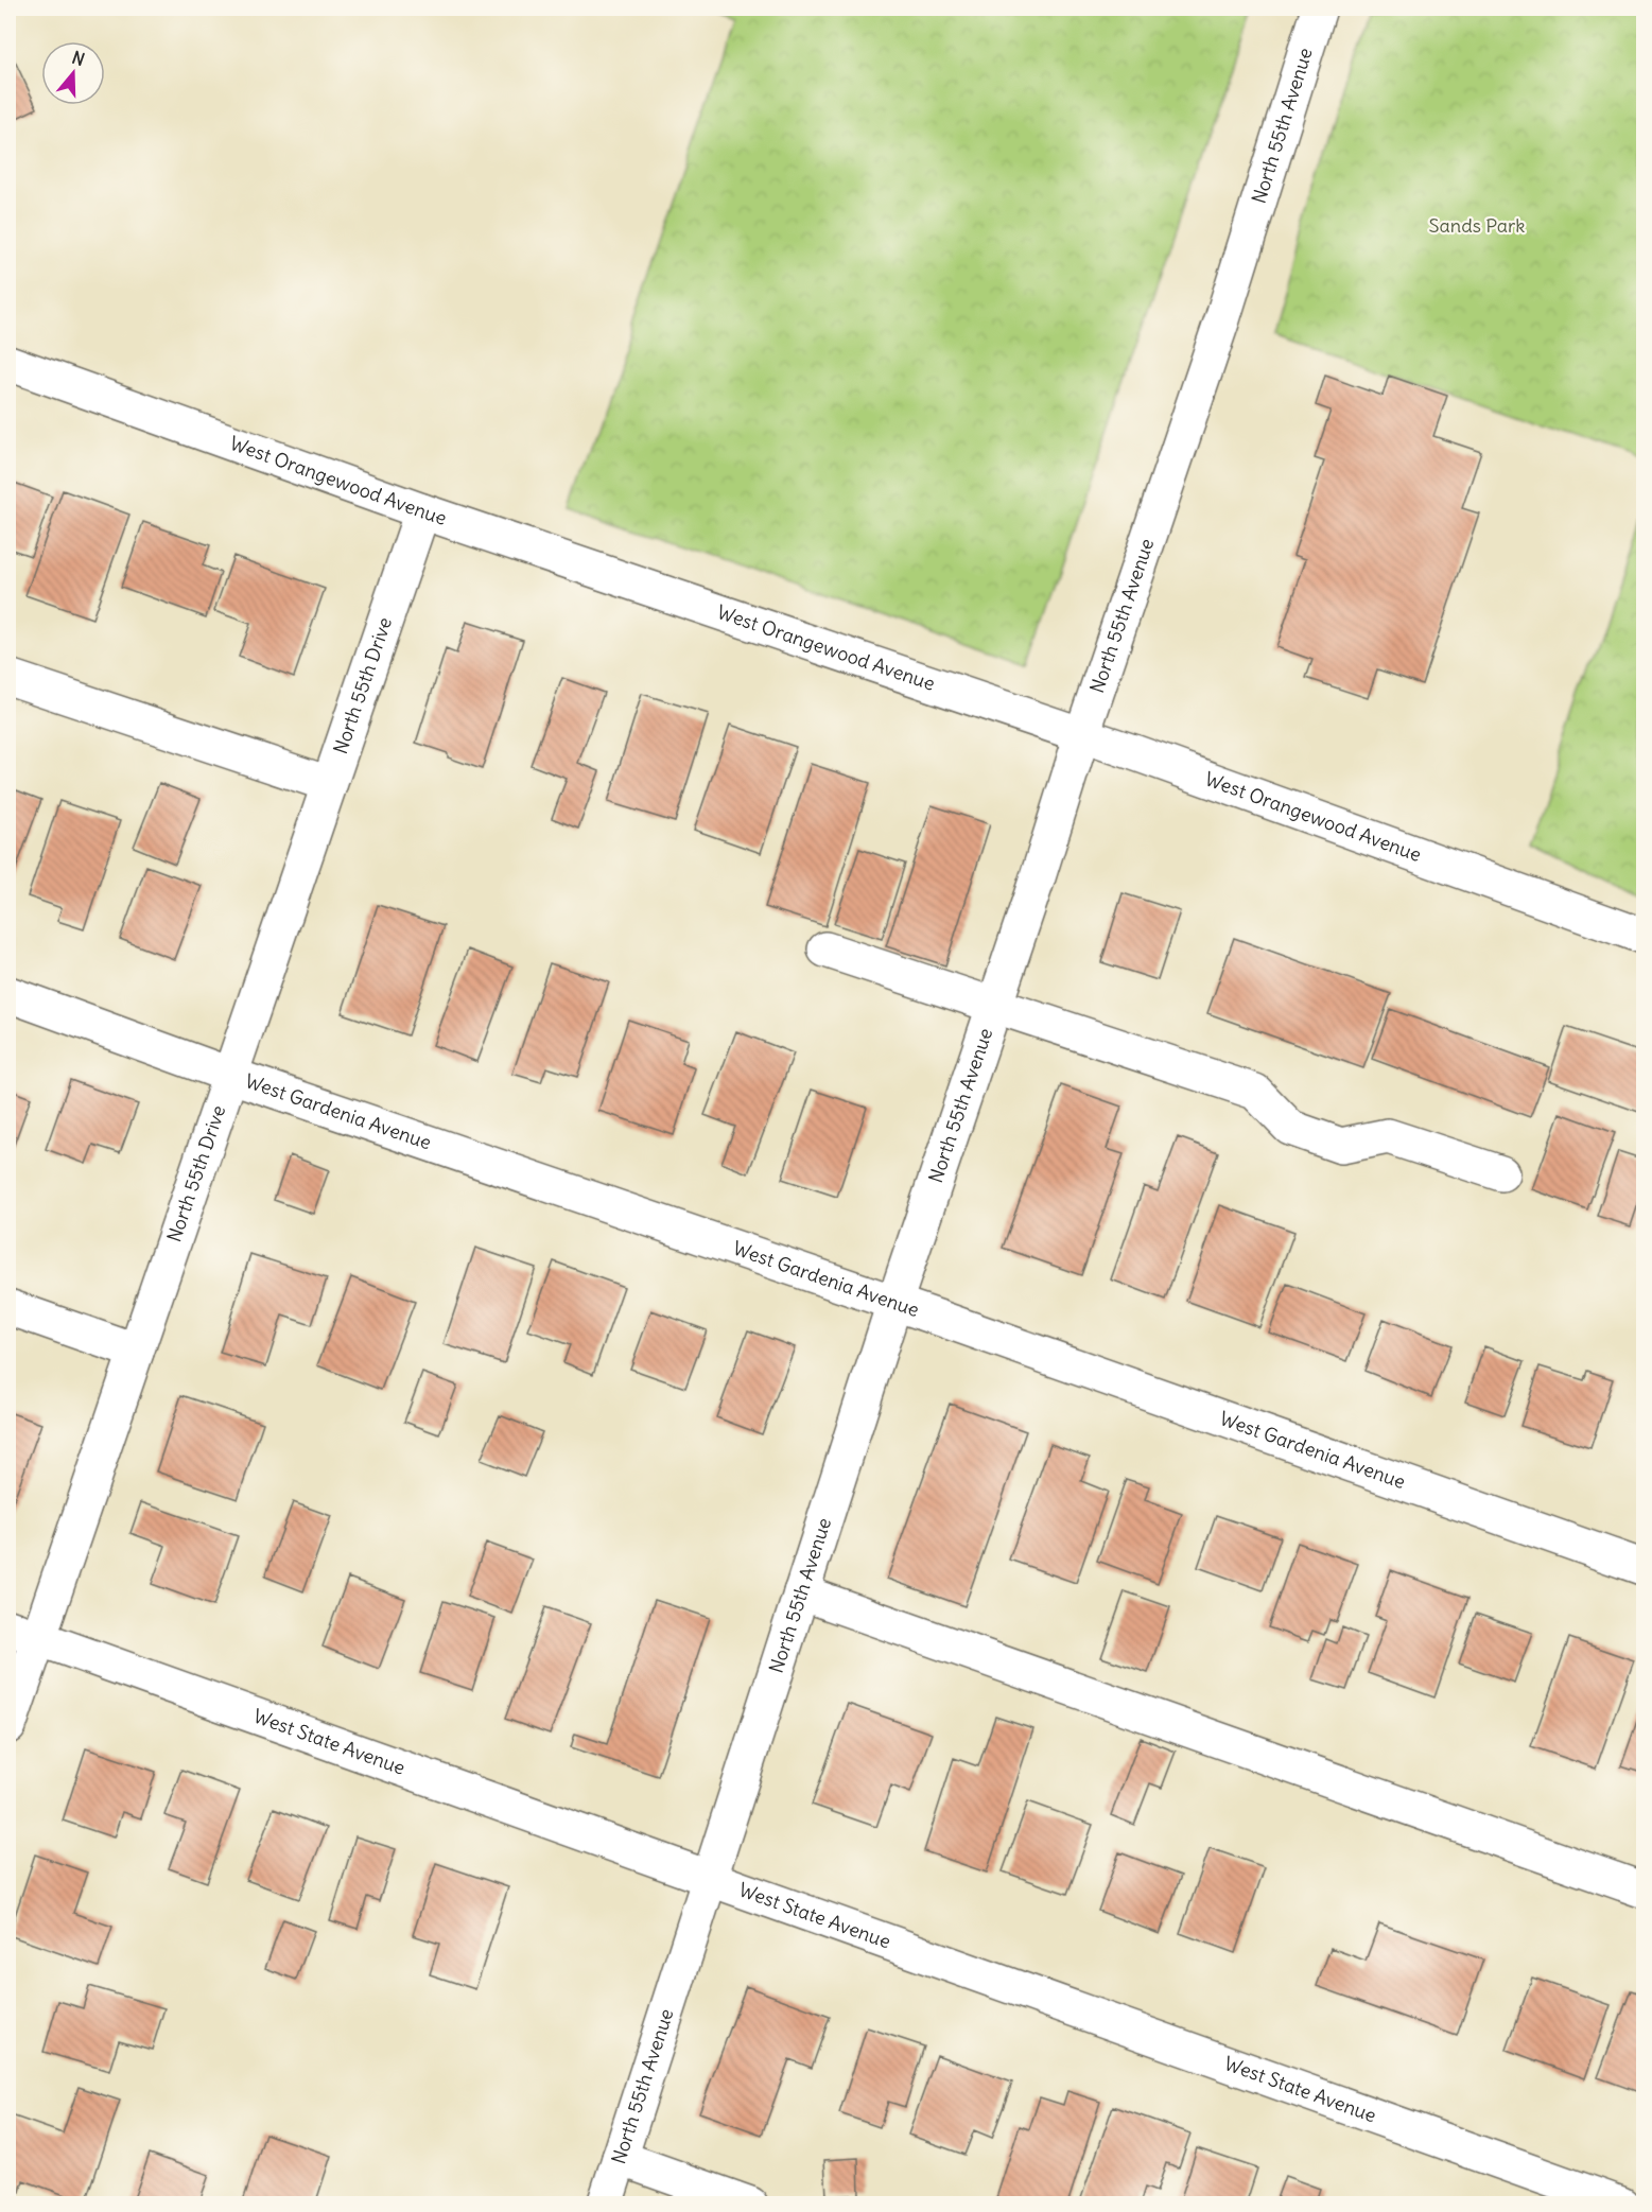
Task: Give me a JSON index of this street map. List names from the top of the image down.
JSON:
{
  "streets": {
    "street": [
      "North 55th Avenue",
      "West Orangewood Avenue",
      "North 55th Drive",
      "West Gardenia Avenue",
      "West State Avenue"
    ]
  },
  "crossings": [
    ["North 55th Avenue", "West Orangewood Avenue"],
    ["North 55th Avenue", "West Gardenia Avenue"],
    ["North 55th Avenue", "West State Avenue"],
    ["West Orangewood Avenue", "North 55th Drive"],
    ["North 55th Drive", "West Gardenia Avenue"],
    ["North 55th Drive", "West State Avenue"]
  ],
  "parks": ["Sands Park"],
  "north": "top"
}
